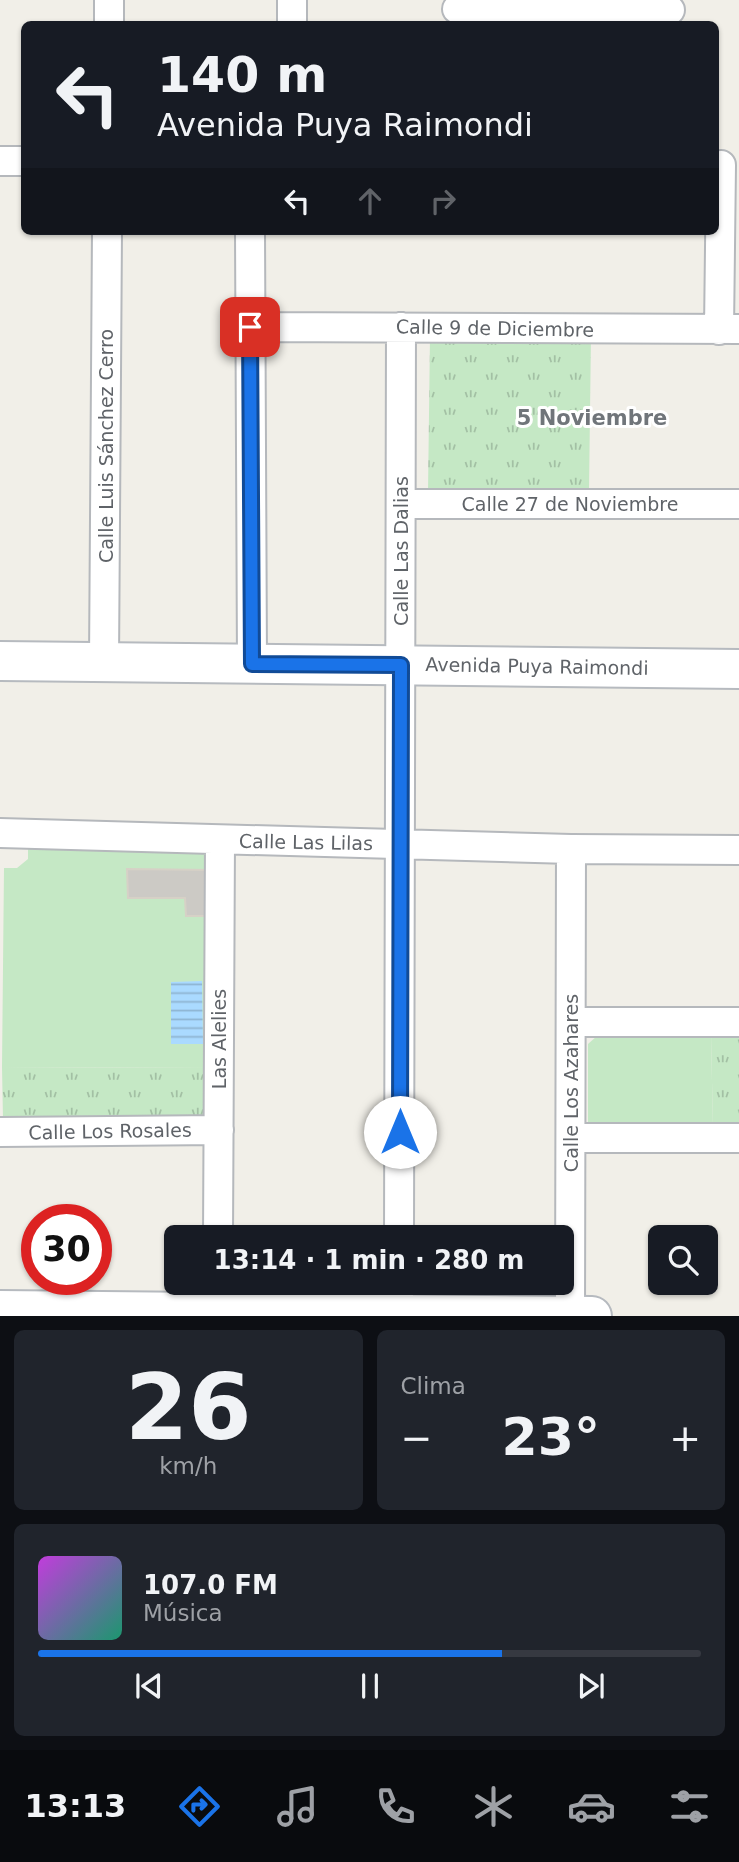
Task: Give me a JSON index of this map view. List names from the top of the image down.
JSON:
{
  "streets": {
    "street": [
      "Calle 9 de Diciembre",
      "Calle Luis Sánchez Cerro",
      "Calle 27 de Noviembre",
      "Calle Las Dalias",
      "Avenida Puya Raimondi",
      "Calle Las Lilas",
      "Las Alelies",
      "Calle Los Azahares",
      "Calle Los Rosales"
    ]
  },
  "crossings": [
    ["Calle 9 de Diciembre", "Calle Las Dalias"],
    ["Calle Luis Sánchez Cerro", "Avenida Puya Raimondi"],
    ["Calle 27 de Noviembre", "Calle Las Dalias"],
    ["Calle Las Dalias", "Avenida Puya Raimondi"],
    ["Calle Las Dalias", "Calle Las Lilas"],
    ["Calle Las Lilas", "Las Alelies"],
    ["Calle Las Lilas", "Calle Los Azahares"],
    ["Las Alelies", "Calle Los Rosales"]
  ],
  "districts": ["5 Noviembre"],
  "page": {
    "turn": ["140 m", "Avenida Puya Raimondi"],
    "limit": "30",
    "trip": "13:14 · 1 min · 280 m",
    "tile": [
      ["26", "km/h"],
      "Clima"
    ],
    "heat": ["−", "23°", "+"],
    "song": ["107.0 FM", "Música"],
    "tabs": "13:13"
  }
}
